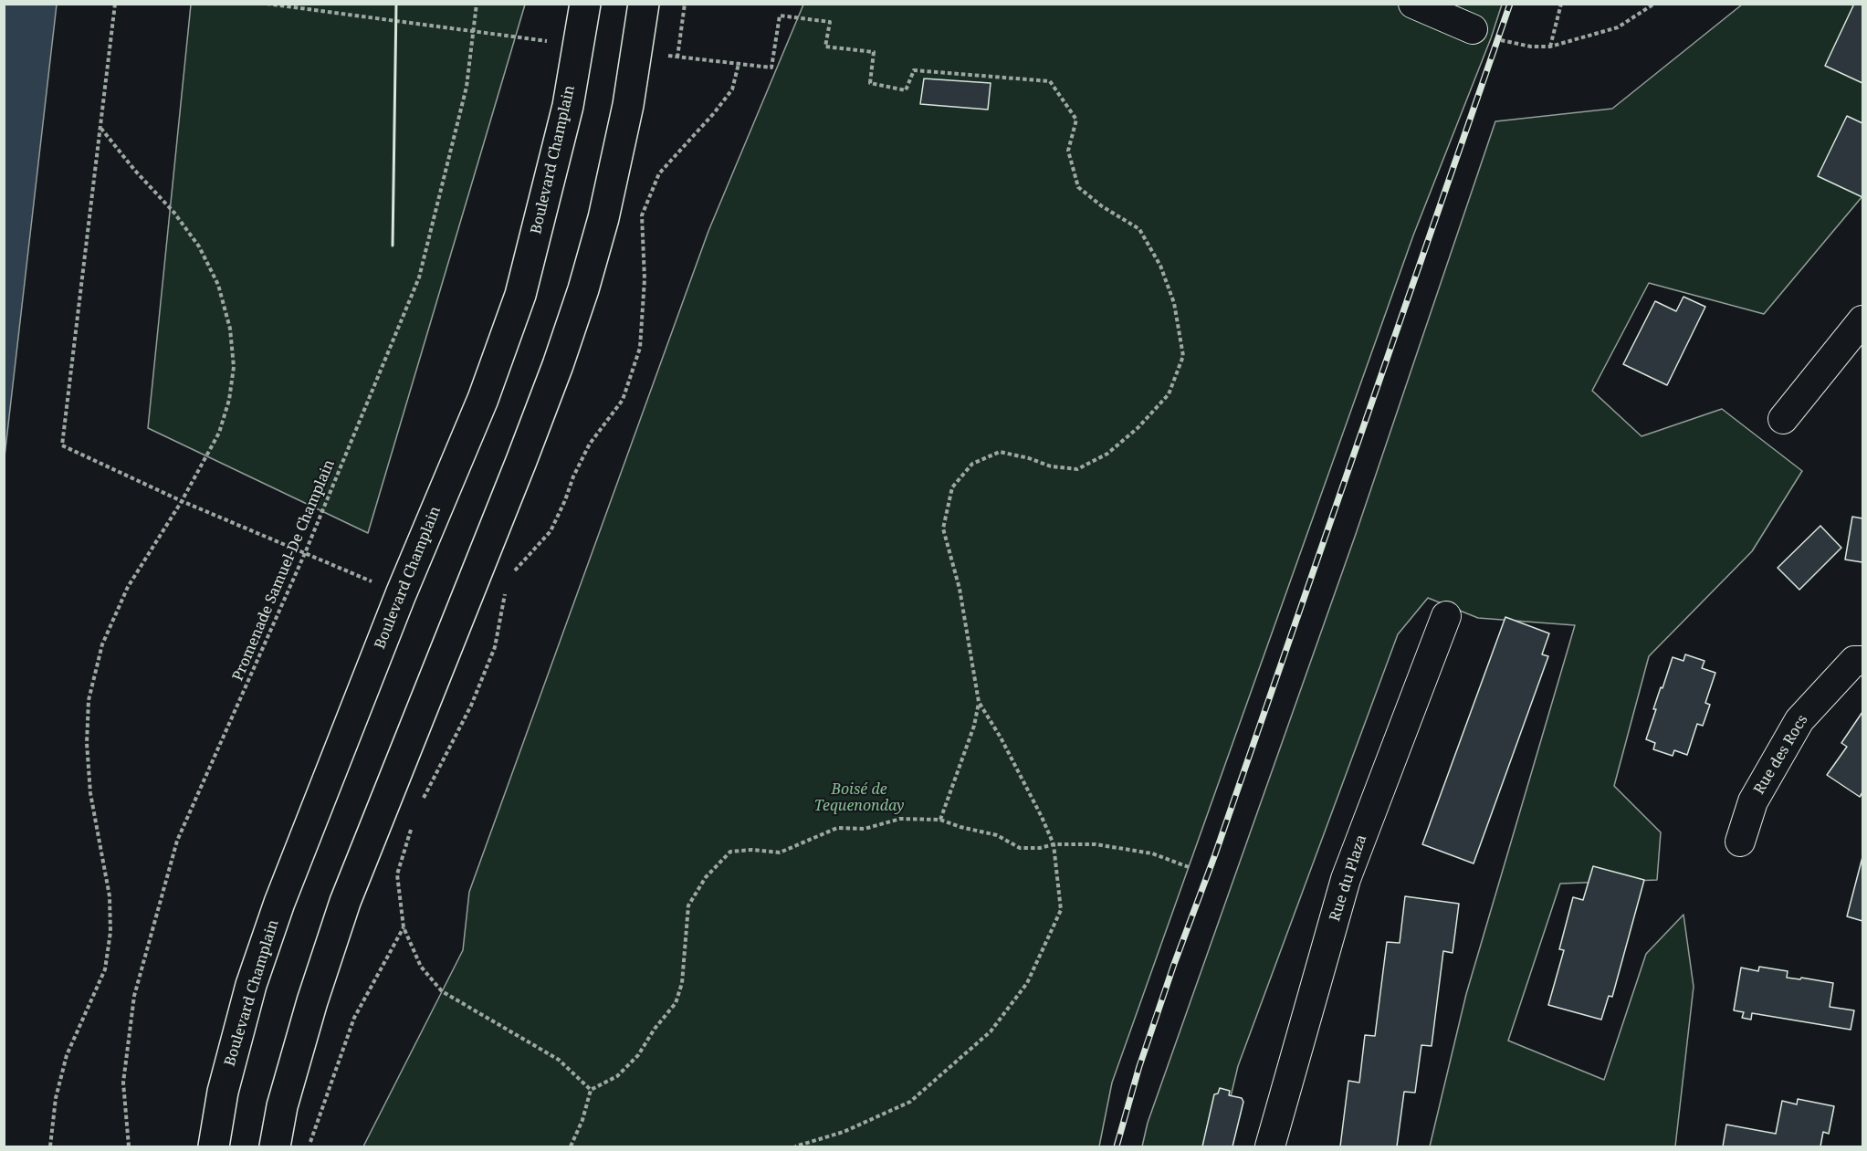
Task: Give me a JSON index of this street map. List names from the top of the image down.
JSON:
{
  "streets": {
    "main road": ["Boulevard Champlain"],
    "street": ["Rue des Rocs", "Rue du Plaza"],
    "path": ["Promenade Samuel-De Champlain"]
  },
  "parks": ["Boisé de Tequenonday"]
}
